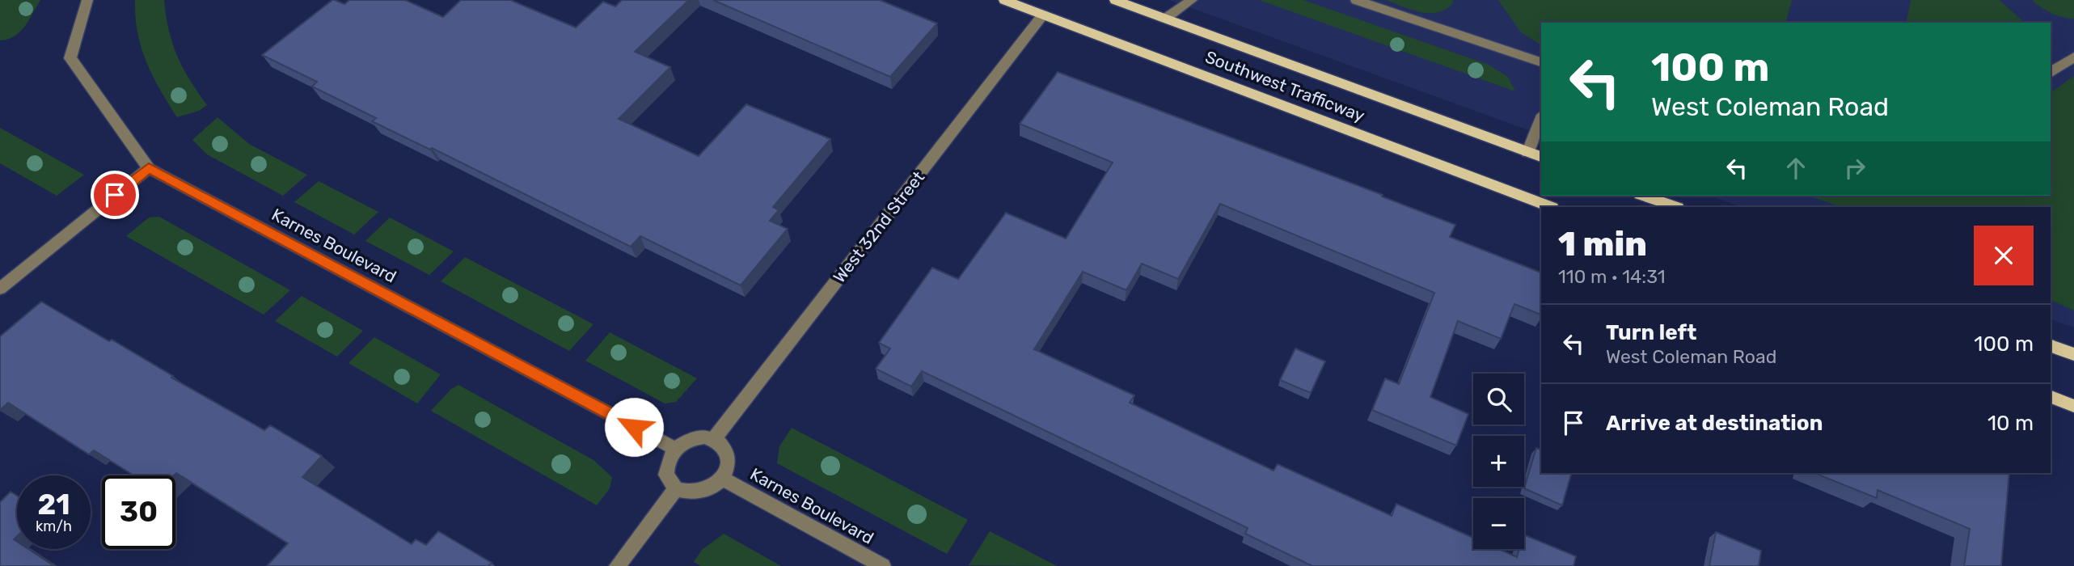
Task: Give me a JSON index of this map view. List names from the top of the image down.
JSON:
{
  "streets": {
    "main road": ["Southwest Trafficway"],
    "street": ["West 32nd Street", "Karnes Boulevard"]
  },
  "crossings": [
    ["Southwest Trafficway", "West 32nd Street"],
    ["West 32nd Street", "Karnes Boulevard"]
  ],
  "page": {
    "turn": ["100 m", "West Coleman Road"],
    "heading": ["1 min", "110 m · 14:31"],
    "list": [
      {
        "name": "Turn left",
        "note": "West Coleman Road",
        "value": "100 m"
      },
      {
        "name": "Arrive at destination",
        "value": "10 m"
      }
    ],
    "map_buttons": ["+", "−"],
    "speed": "21 km/h",
    "limit": "30"
  }
}
